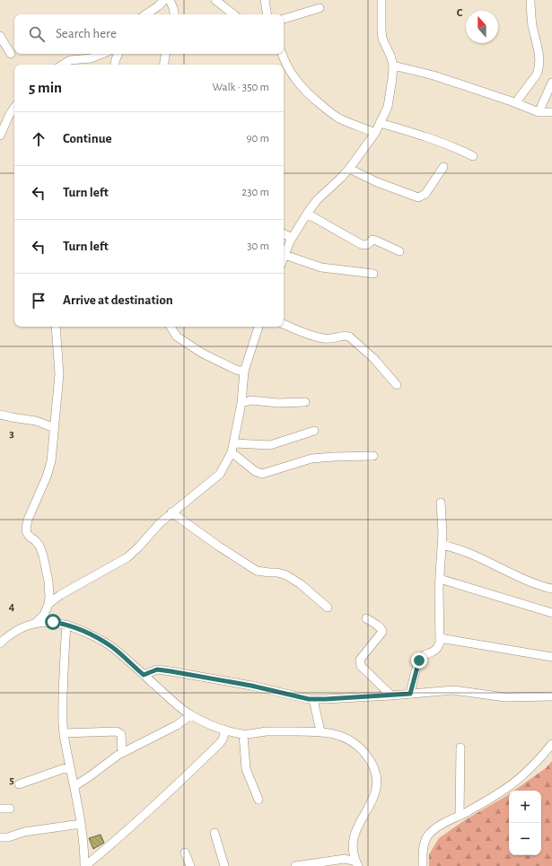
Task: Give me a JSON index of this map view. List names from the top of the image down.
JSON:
{
  "north": "top",
  "page": {
    "search": "Search here",
    "heading": ["5 min", "Walk · 350 m"],
    "list": [
      ["Continue", "90 m"],
      ["Turn left", "230 m"],
      ["Turn left", "30 m"],
      "Arrive at destination"
    ],
    "map_buttons": ["+", "−"]
  },
  "grid": {
    "columns": ["C"],
    "rows": ["3", "4", "5"]
  }
}
